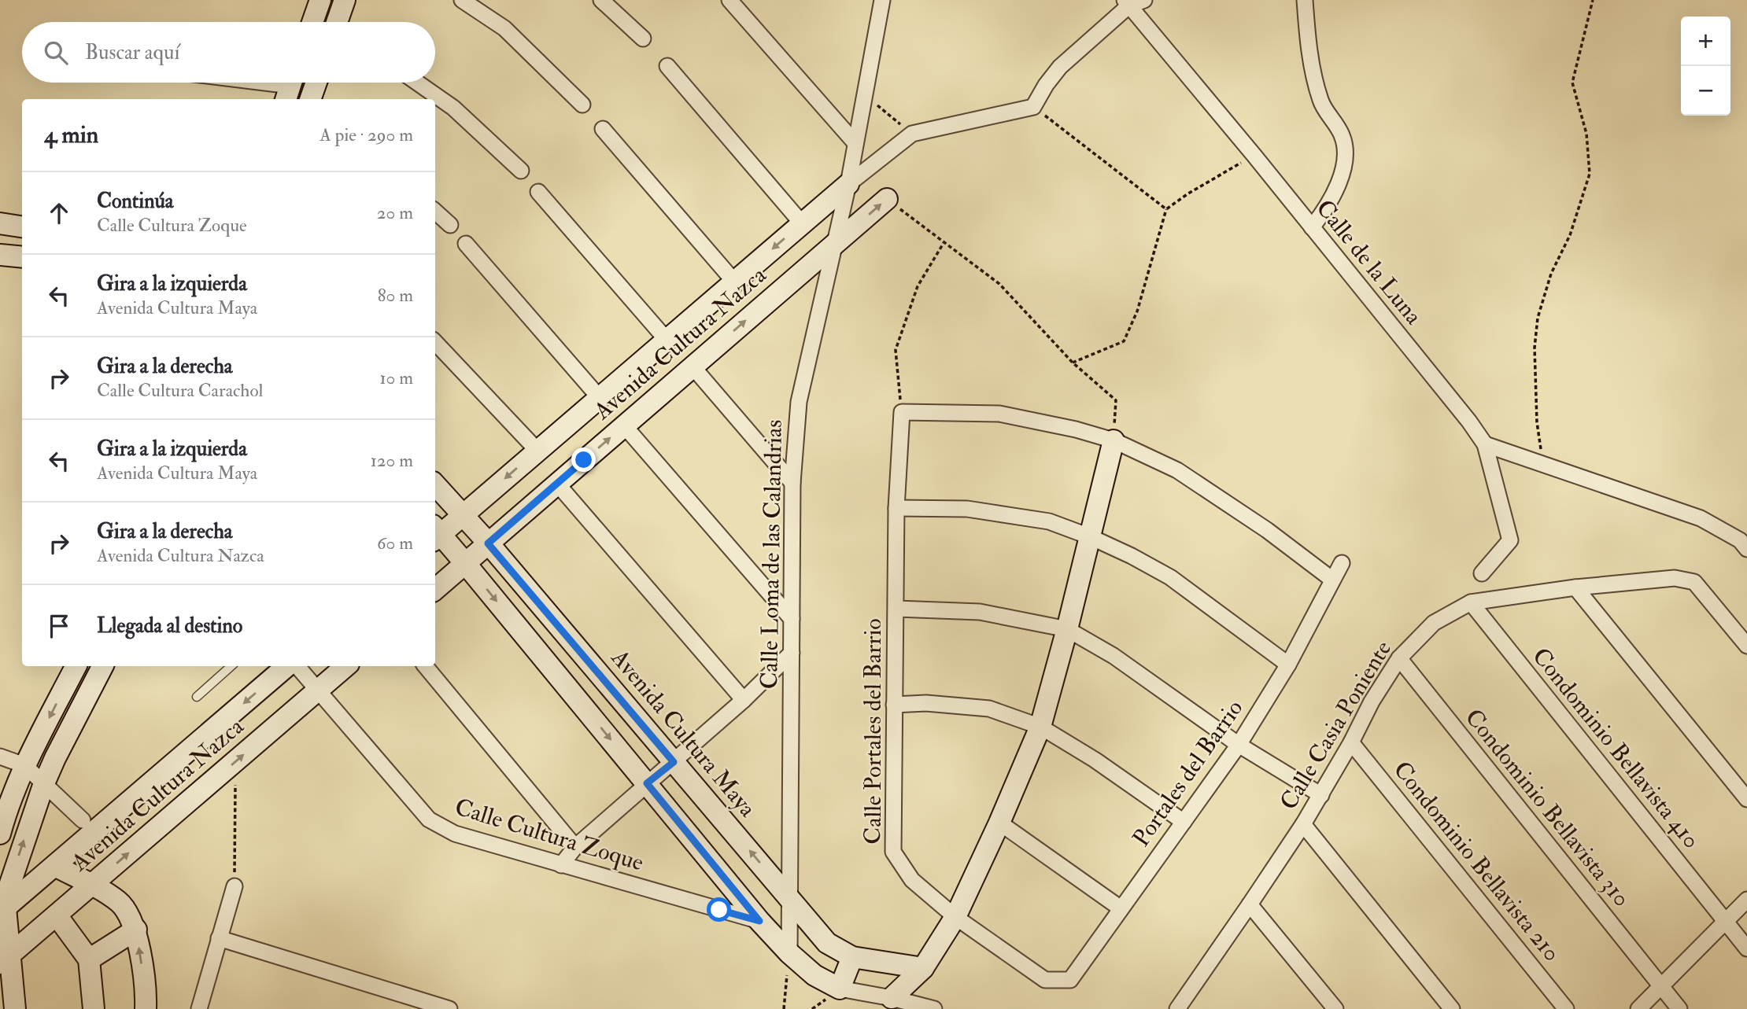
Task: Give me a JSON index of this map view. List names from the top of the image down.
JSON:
{
  "streets": {
    "street": [
      "Calle de la Luna",
      "Avenida Cultura Nazca",
      "Calle Loma de las Calandrias",
      "Calle Casia Poniente",
      "Calle Portales del Barrio",
      "Avenida Cultura Maya",
      "Condominio Bellavista 410",
      "Portales del Barrio",
      "Condominio Bellavista 310",
      "Calle Cultura Zoque",
      "Condominio Bellavista 210"
    ]
  },
  "crossings": [
    ["Avenida Cultura Nazca", "Calle Loma de las Calandrias"],
    ["Avenida Cultura Nazca", "Avenida Cultura Maya"],
    ["Avenida Cultura Nazca", "Calle Cultura Zoque"],
    ["Calle Loma de las Calandrias", "Avenida Cultura Maya"],
    ["Calle Casia Poniente", "Condominio Bellavista 410"],
    ["Calle Casia Poniente", "Condominio Bellavista 310"],
    ["Calle Casia Poniente", "Condominio Bellavista 210"],
    ["Calle Portales del Barrio", "Portales del Barrio"]
  ],
  "page": {
    "map_buttons": ["+", "−"],
    "search": "Buscar aquí",
    "heading": ["4 min", "A pie · 290 m"],
    "list": [
      ["Continúa", "Calle Cultura Zoque", "20 m"],
      ["Gira a la izquierda", "Avenida Cultura Maya", "80 m"],
      ["Gira a la derecha", "Calle Cultura Carachol", "10 m"],
      ["Gira a la izquierda", "Avenida Cultura Maya", "120 m"],
      ["Gira a la derecha", "Avenida Cultura Nazca", "60 m"],
      "Llegada al destino"
    ]
  }
}
